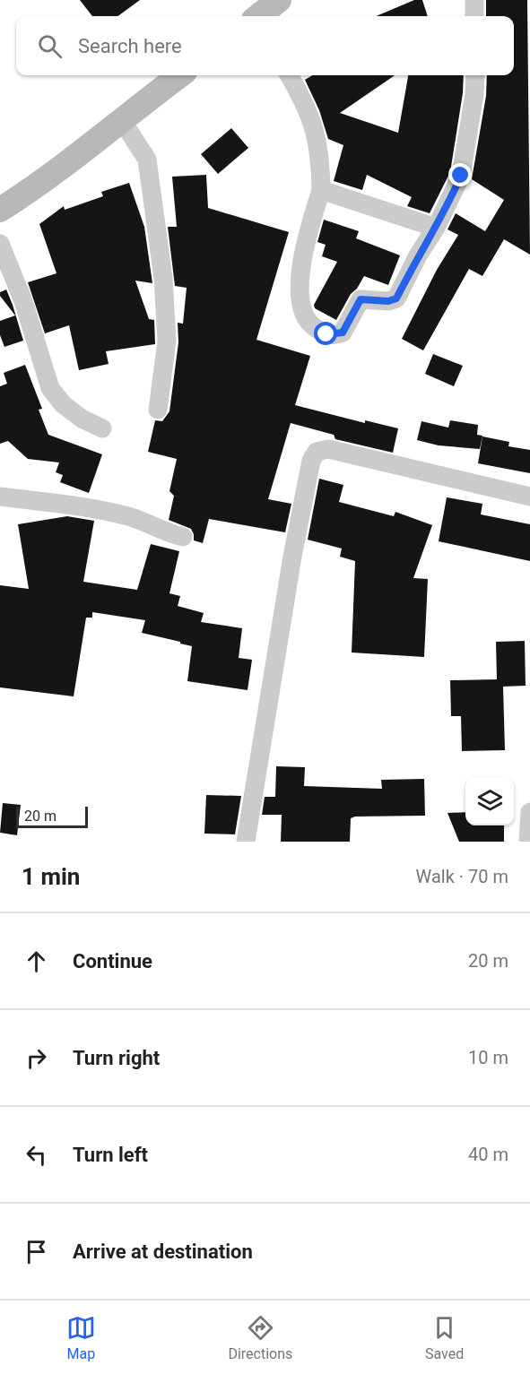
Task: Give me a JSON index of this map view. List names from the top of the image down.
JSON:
{
  "scale_bar": "20 m",
  "page": {
    "search": "Search here",
    "scale": "20 m",
    "heading": ["1 min", "Walk · 70 m"],
    "list": [
      ["Continue", "20 m"],
      ["Turn right", "10 m"],
      ["Turn left", "40 m"],
      "Arrive at destination"
    ],
    "nav": ["Map", "Directions", "Saved"]
  }
}
